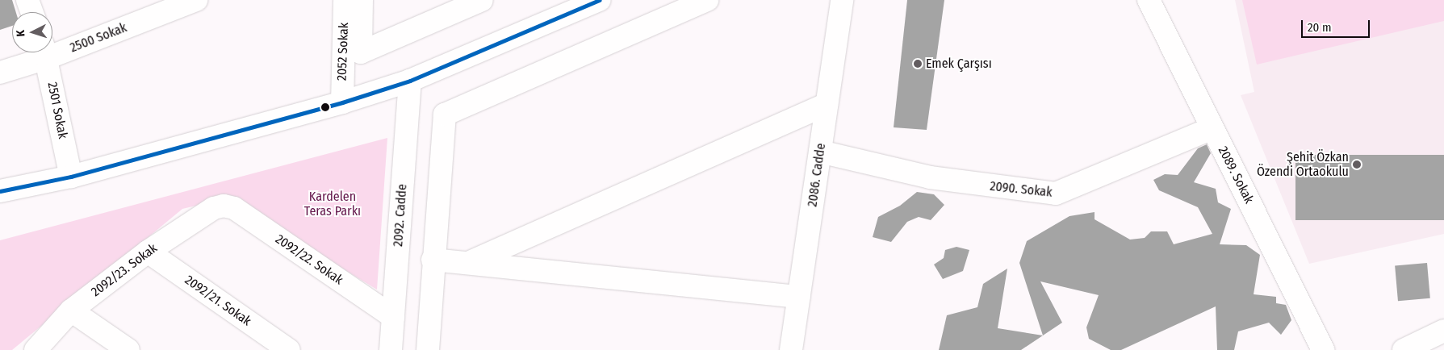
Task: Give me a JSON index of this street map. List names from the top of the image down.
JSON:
{
  "streets": {
    "street": [
      "2500 Sokak",
      "2052 Sokak",
      "2501 Sokak",
      "2086. Cadde",
      "2089. Sokak",
      "2090. Sokak",
      "2092. Cadde",
      "2092/22. Sokak",
      "2092/23. Sokak",
      "2092/21. Sokak"
    ]
  },
  "crossings": [
    ["2086. Cadde", "2090. Sokak"],
    ["2089. Sokak", "2090. Sokak"],
    ["2092. Cadde", "2092/22. Sokak"],
    ["2092/22. Sokak", "2092/23. Sokak"],
    ["2092/23. Sokak", "2092/21. Sokak"]
  ],
  "parks": ["Kardelen Teras Parkı"],
  "places": ["Emek Çarşısı", "Şehit Özkan Özendi Ortaokulu"],
  "scale_bar": "20 m",
  "north": "left"
}
